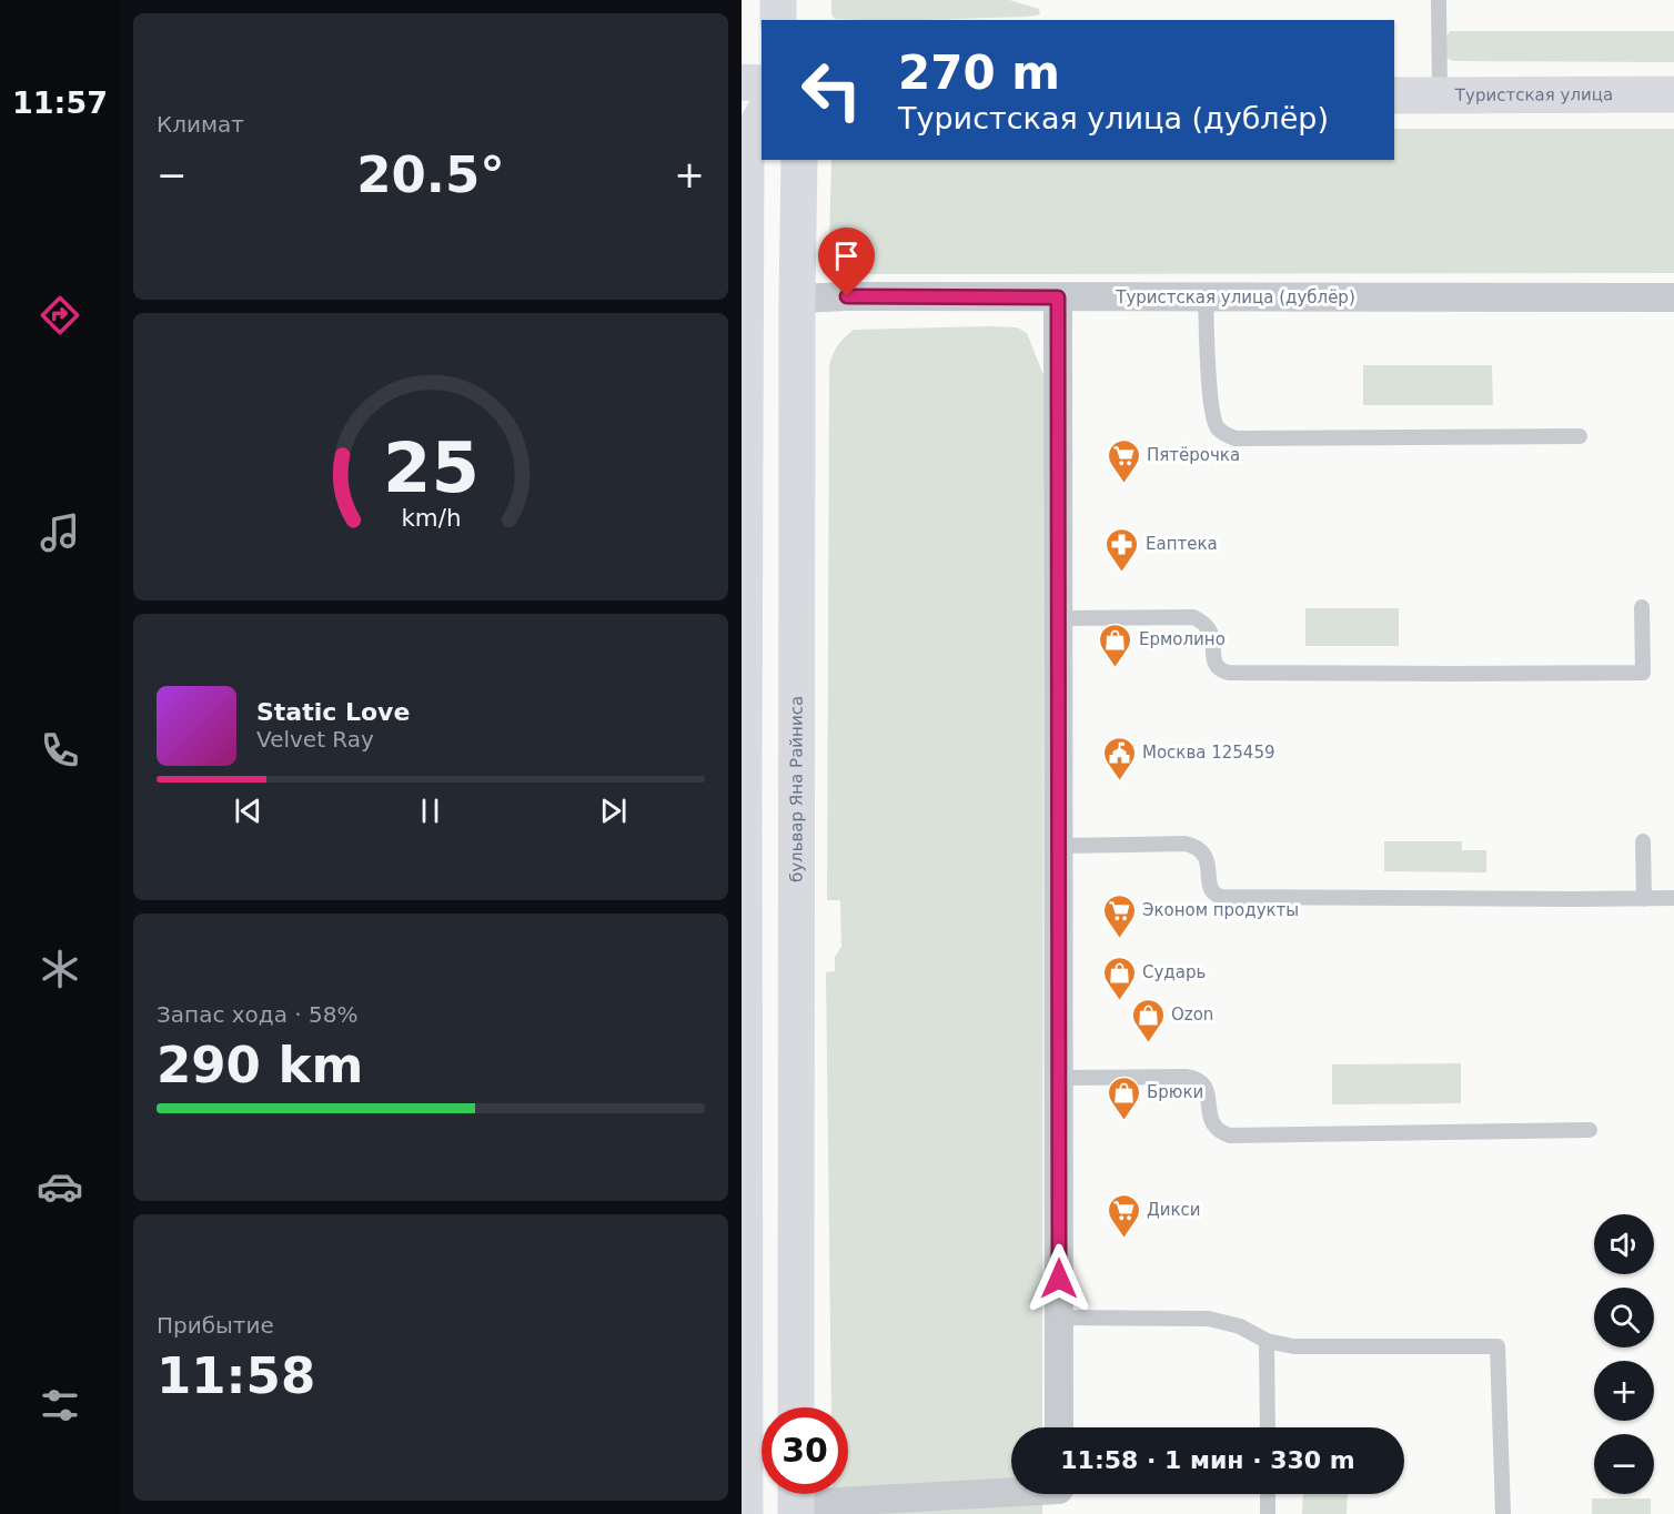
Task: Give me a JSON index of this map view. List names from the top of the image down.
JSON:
{
  "streets": {
    "main road": ["Туристская улица", "бульвар Яна Райниса"],
    "street": ["Туристская улица (дублёр)"]
  },
  "crossings": [
    ["Туристская улица (дублёр)", "бульвар Яна Райниса"]
  ],
  "places": {
    "supermarket": ["Пятёрочка", "Эконом продукты", "Дикси"],
    "pharmacy": ["Еаптека"],
    "shop": [
      "Ермолино",
      "Сударь",
      "Ozon",
      "Брюки"
    ],
    "public building": ["Москва 125459"]
  },
  "page": {
    "tabs": "11:57",
    "tile": [
      "Климат",
      ["Запас хода · 58%", "290 km"],
      ["Прибытие", "11:58"]
    ],
    "turn": ["270 m", "Туристская улица (дублёр)"],
    "heat": ["−", "20.5°", "+"],
    "song": ["Static Love", "Velvet Ray"],
    "map_buttons": ["+", "−"],
    "limit": "30",
    "trip": "11:58 · 1 мин · 330 m",
    "gauge": ["25", "km/h"]
  }
}
